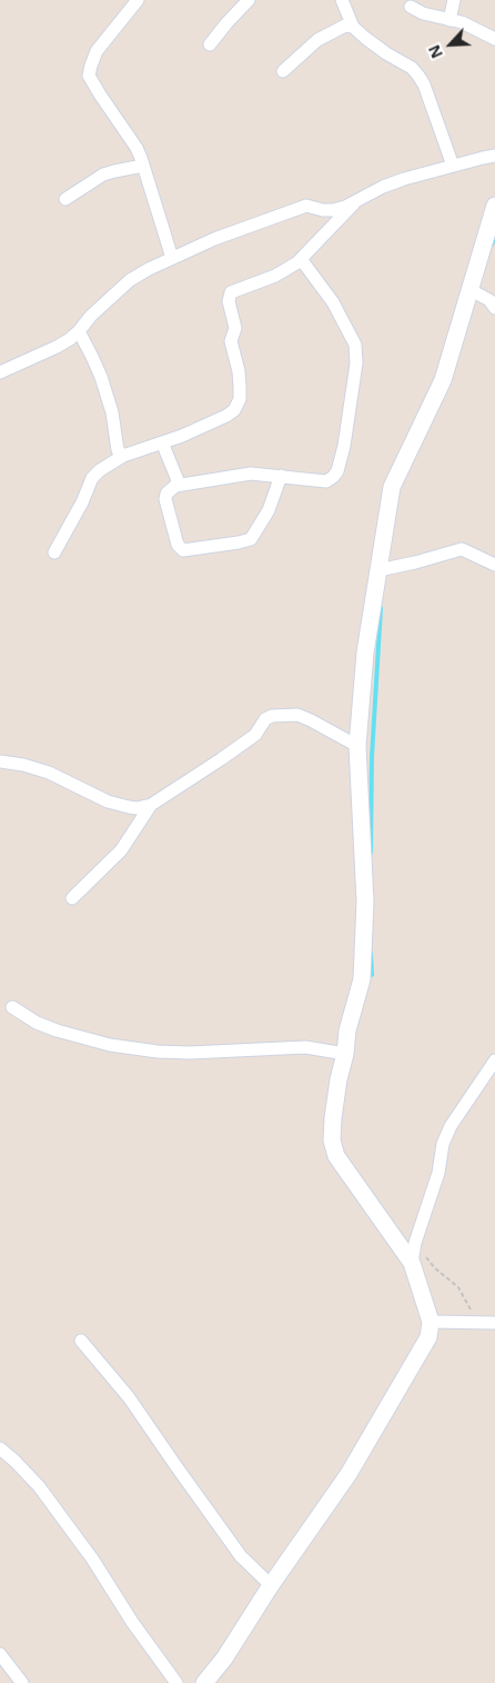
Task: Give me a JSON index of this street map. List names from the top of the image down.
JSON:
{
  "north": "bottom left"
}
